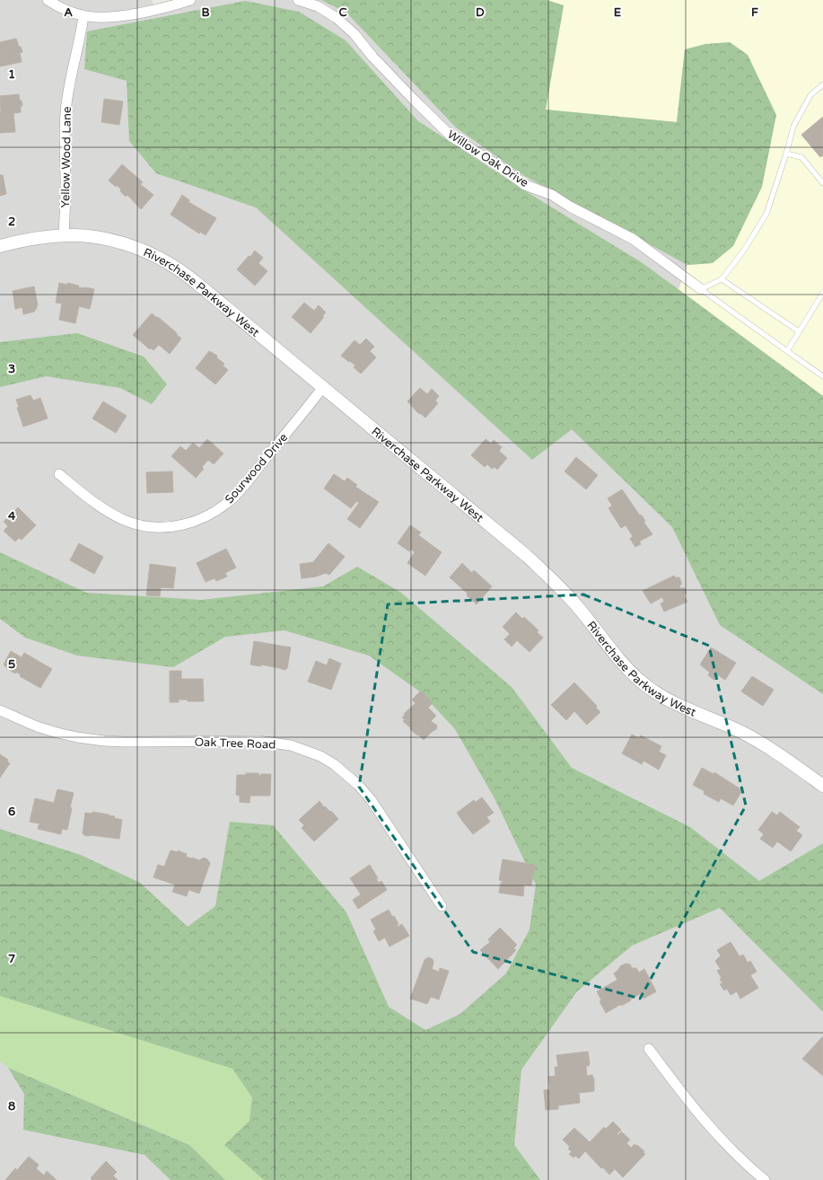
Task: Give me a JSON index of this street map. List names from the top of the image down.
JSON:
{
  "streets": {
    "street": [
      "Yellow Wood Lane",
      "Willow Oak Drive",
      "Riverchase Parkway West",
      "Sourwood Drive",
      "Oak Tree Road"
    ]
  },
  "crossings": [
    ["Yellow Wood Lane", "Riverchase Parkway West"],
    ["Riverchase Parkway West", "Sourwood Drive"]
  ],
  "grid": {
    "columns": [
      "A",
      "B",
      "C",
      "D",
      "E",
      "F"
    ],
    "rows": [
      "1",
      "2",
      "3",
      "4",
      "5",
      "6",
      "7",
      "8"
    ]
  }
}
